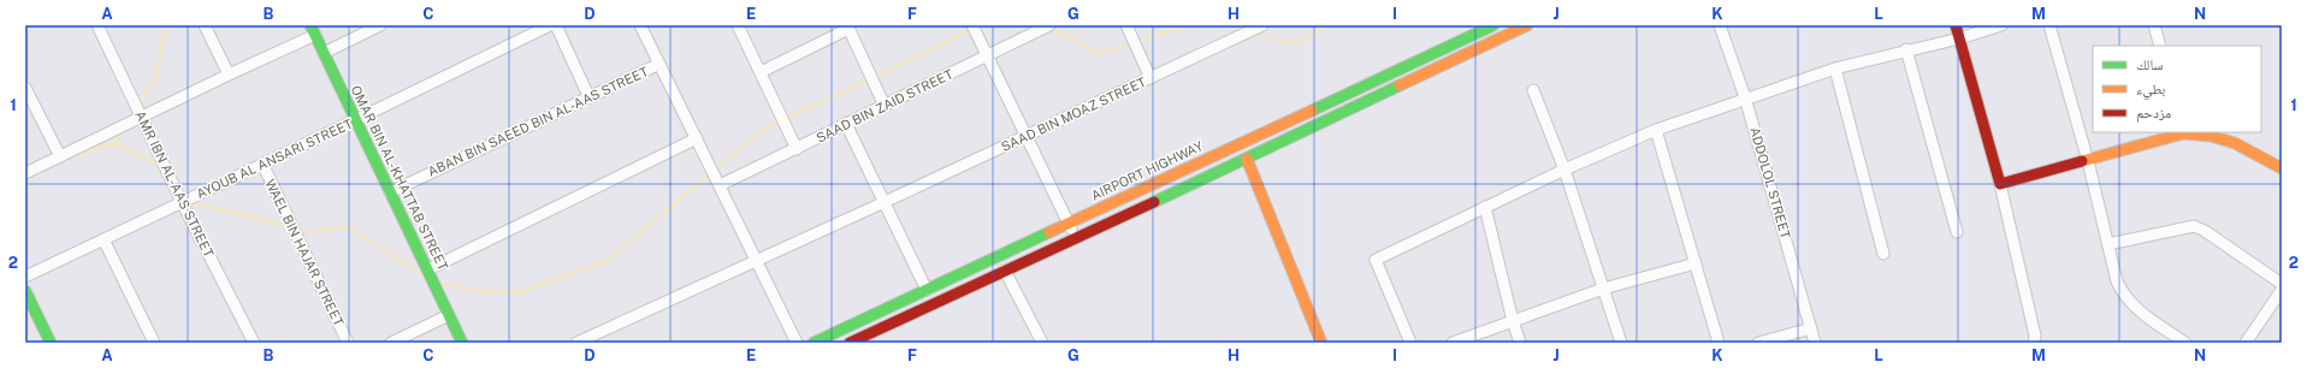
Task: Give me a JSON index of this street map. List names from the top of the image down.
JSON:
{
  "streets": {
    "main road": ["AIRPORT HIGHWAY", "OMAR BIN AL-KHATTAB STREET"],
    "street": [
      "SAAD BIN ZAID STREET",
      "SAAD BIN MOAZ STREET",
      "ABAN BIN SAEED BIN AL-AAS STREET",
      "AYOUB AL ANSARI STREET",
      "ADDOLOL STREET",
      "AMR IBN AL-AAS STREET",
      "WAEL BIN HAJAR STREET"
    ]
  },
  "crossings": [
    ["ABAN BIN SAEED BIN AL-AAS STREET", "OMAR BIN AL-KHATTAB STREET"],
    ["AYOUB AL ANSARI STREET", "OMAR BIN AL-KHATTAB STREET"],
    ["AYOUB AL ANSARI STREET", "AMR IBN AL-AAS STREET"],
    ["AYOUB AL ANSARI STREET", "WAEL BIN HAJAR STREET"]
  ],
  "legend": ["سالك", "بطيء", "مزدحم"],
  "grid": {
    "columns": [
      "A",
      "B",
      "C",
      "D",
      "E",
      "F",
      "G",
      "H",
      "I",
      "J",
      "K",
      "L",
      "M",
      "N"
    ],
    "rows": ["1", "2"]
  }
}
